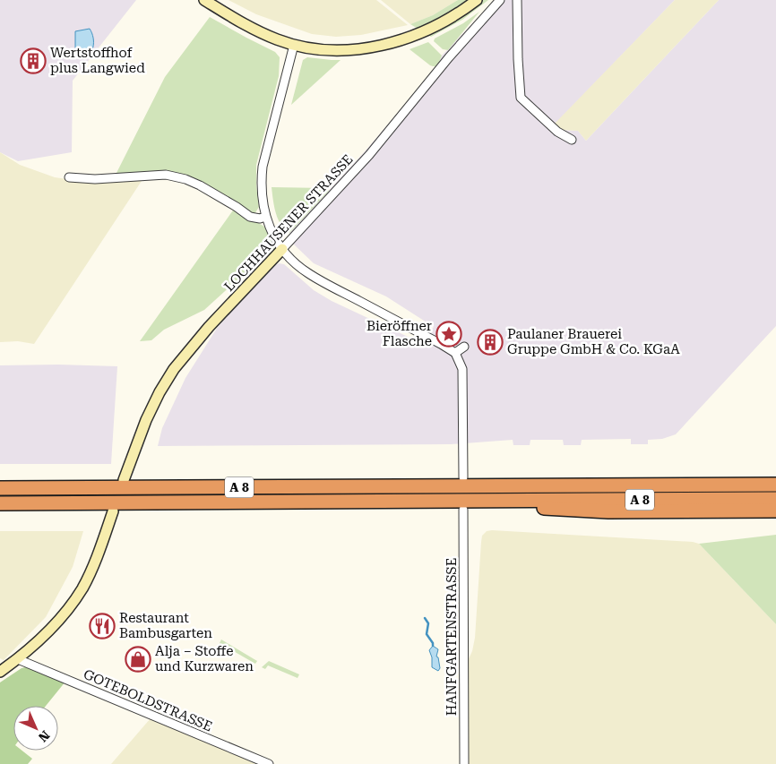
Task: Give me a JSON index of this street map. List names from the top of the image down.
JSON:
{
  "streets": {
    "highway": ["A 8"],
    "street": ["LOCHHAUSENER STRASSE", "HANFGARTENSTRASSE", "GOTEBOLDSTRASSE"]
  },
  "places": {
    "building": ["Wertstoffhof plus Langwied", "Paulaner Brauerei Gruppe GmbH & Co. KGaA"],
    "place": ["Bieröffner Flasche"],
    "restaurant": ["Restaurant Bambusgarten"],
    "shop": ["Alja – Stoffe und Kurzwaren"]
  },
  "north": "bottom right"
}
